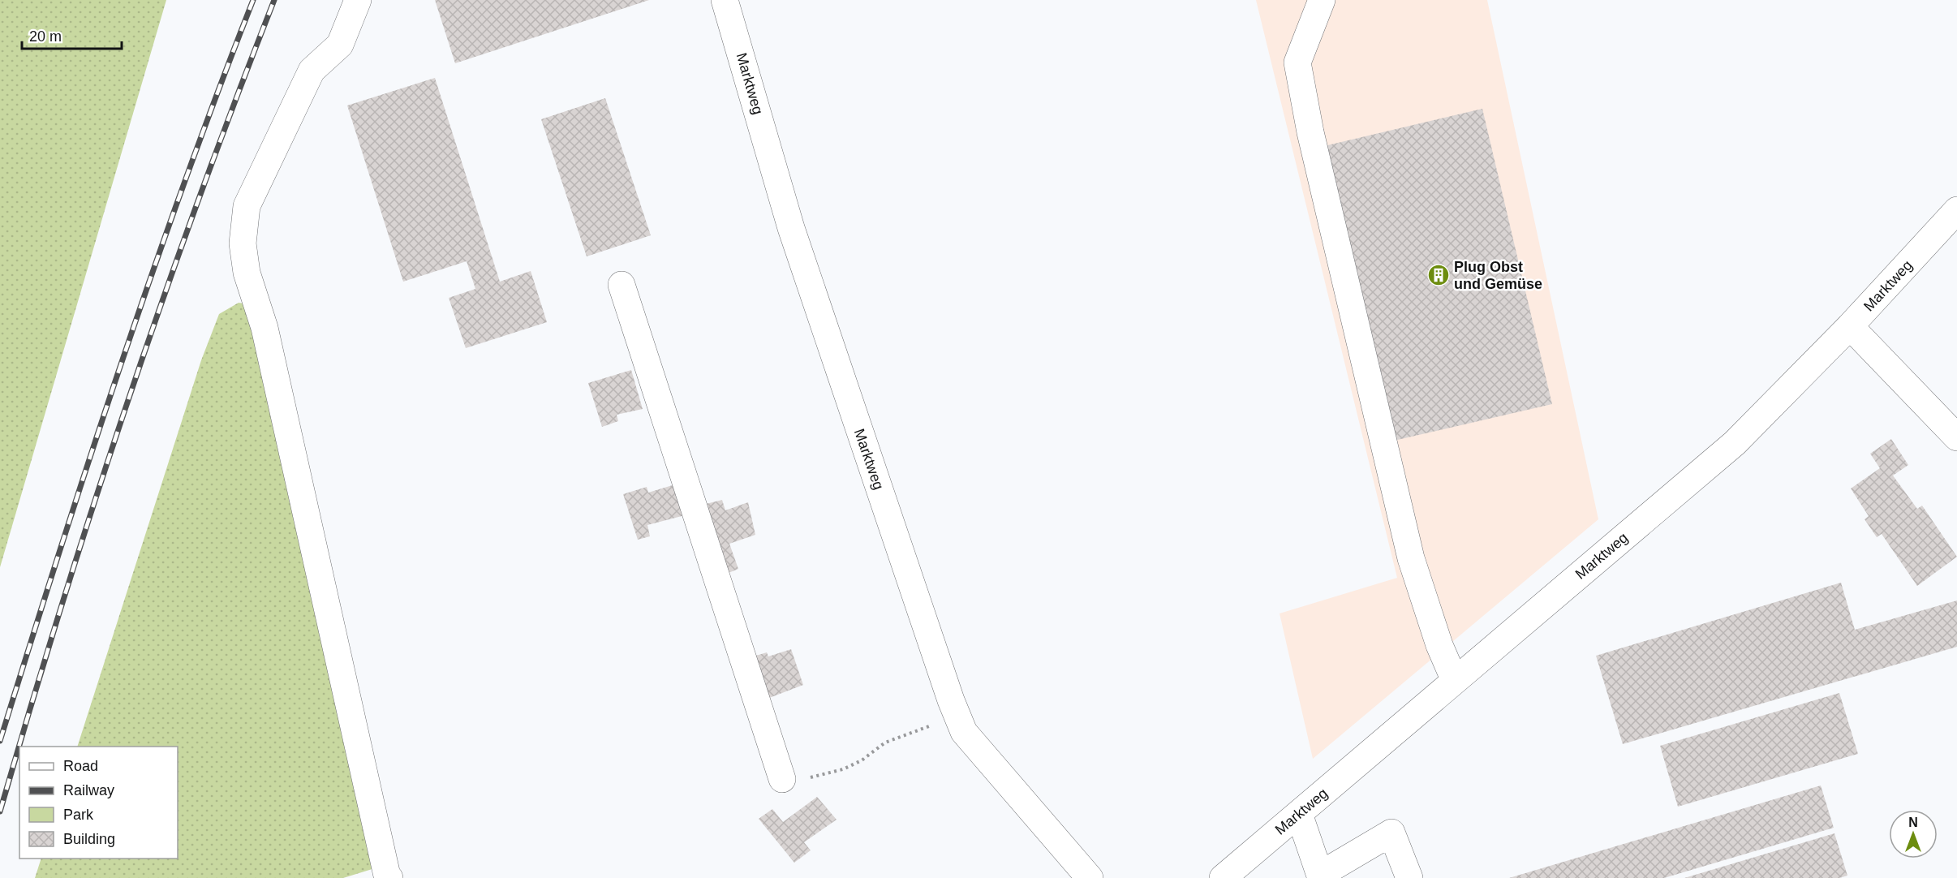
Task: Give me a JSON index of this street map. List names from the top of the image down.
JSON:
{
  "streets": {
    "street": ["Marktweg"]
  },
  "places": {
    "building": ["Plug Obst und Gemüse"]
  },
  "legend": [
    "Road",
    "Railway",
    "Park",
    "Building"
  ],
  "scale_bar": "20 m",
  "north": "top"
}
